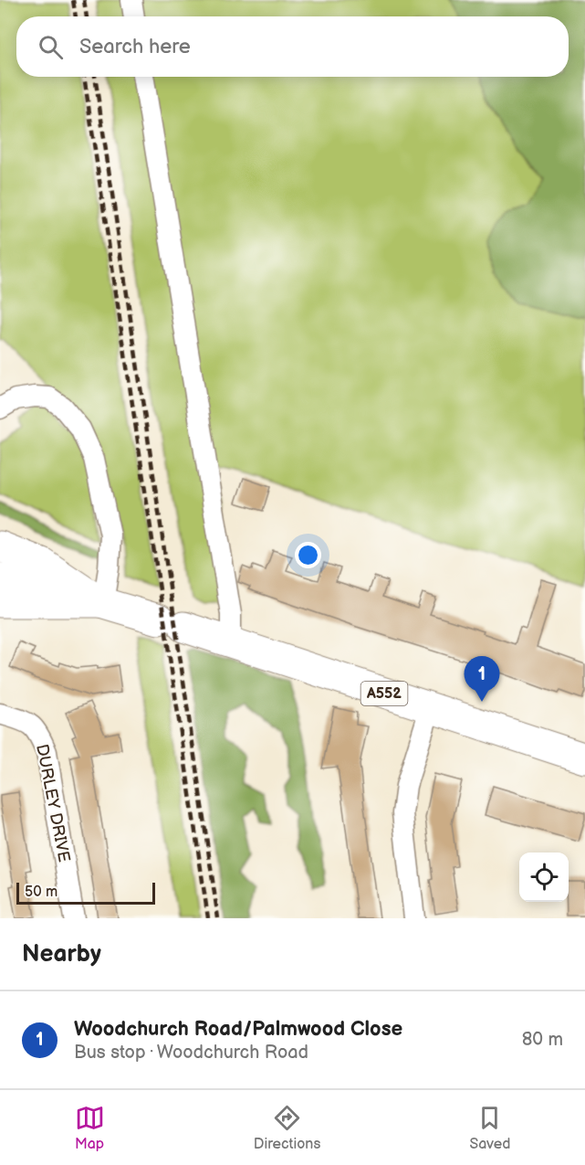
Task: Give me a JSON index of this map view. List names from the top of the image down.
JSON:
{
  "streets": {
    "highway": ["A552"],
    "street": ["DURLEY DRIVE"]
  },
  "scale_bar": "50 m",
  "page": {
    "search": "Search here",
    "pins": "1",
    "scale": "50 m",
    "heading": "Nearby",
    "list": [
      {
        "mark": "1",
        "name": "Woodchurch Road/Palmwood Close",
        "note": "Bus stop · Woodchurch Road",
        "value": "80 m"
      }
    ],
    "nav": ["Map", "Directions", "Saved"]
  }
}
